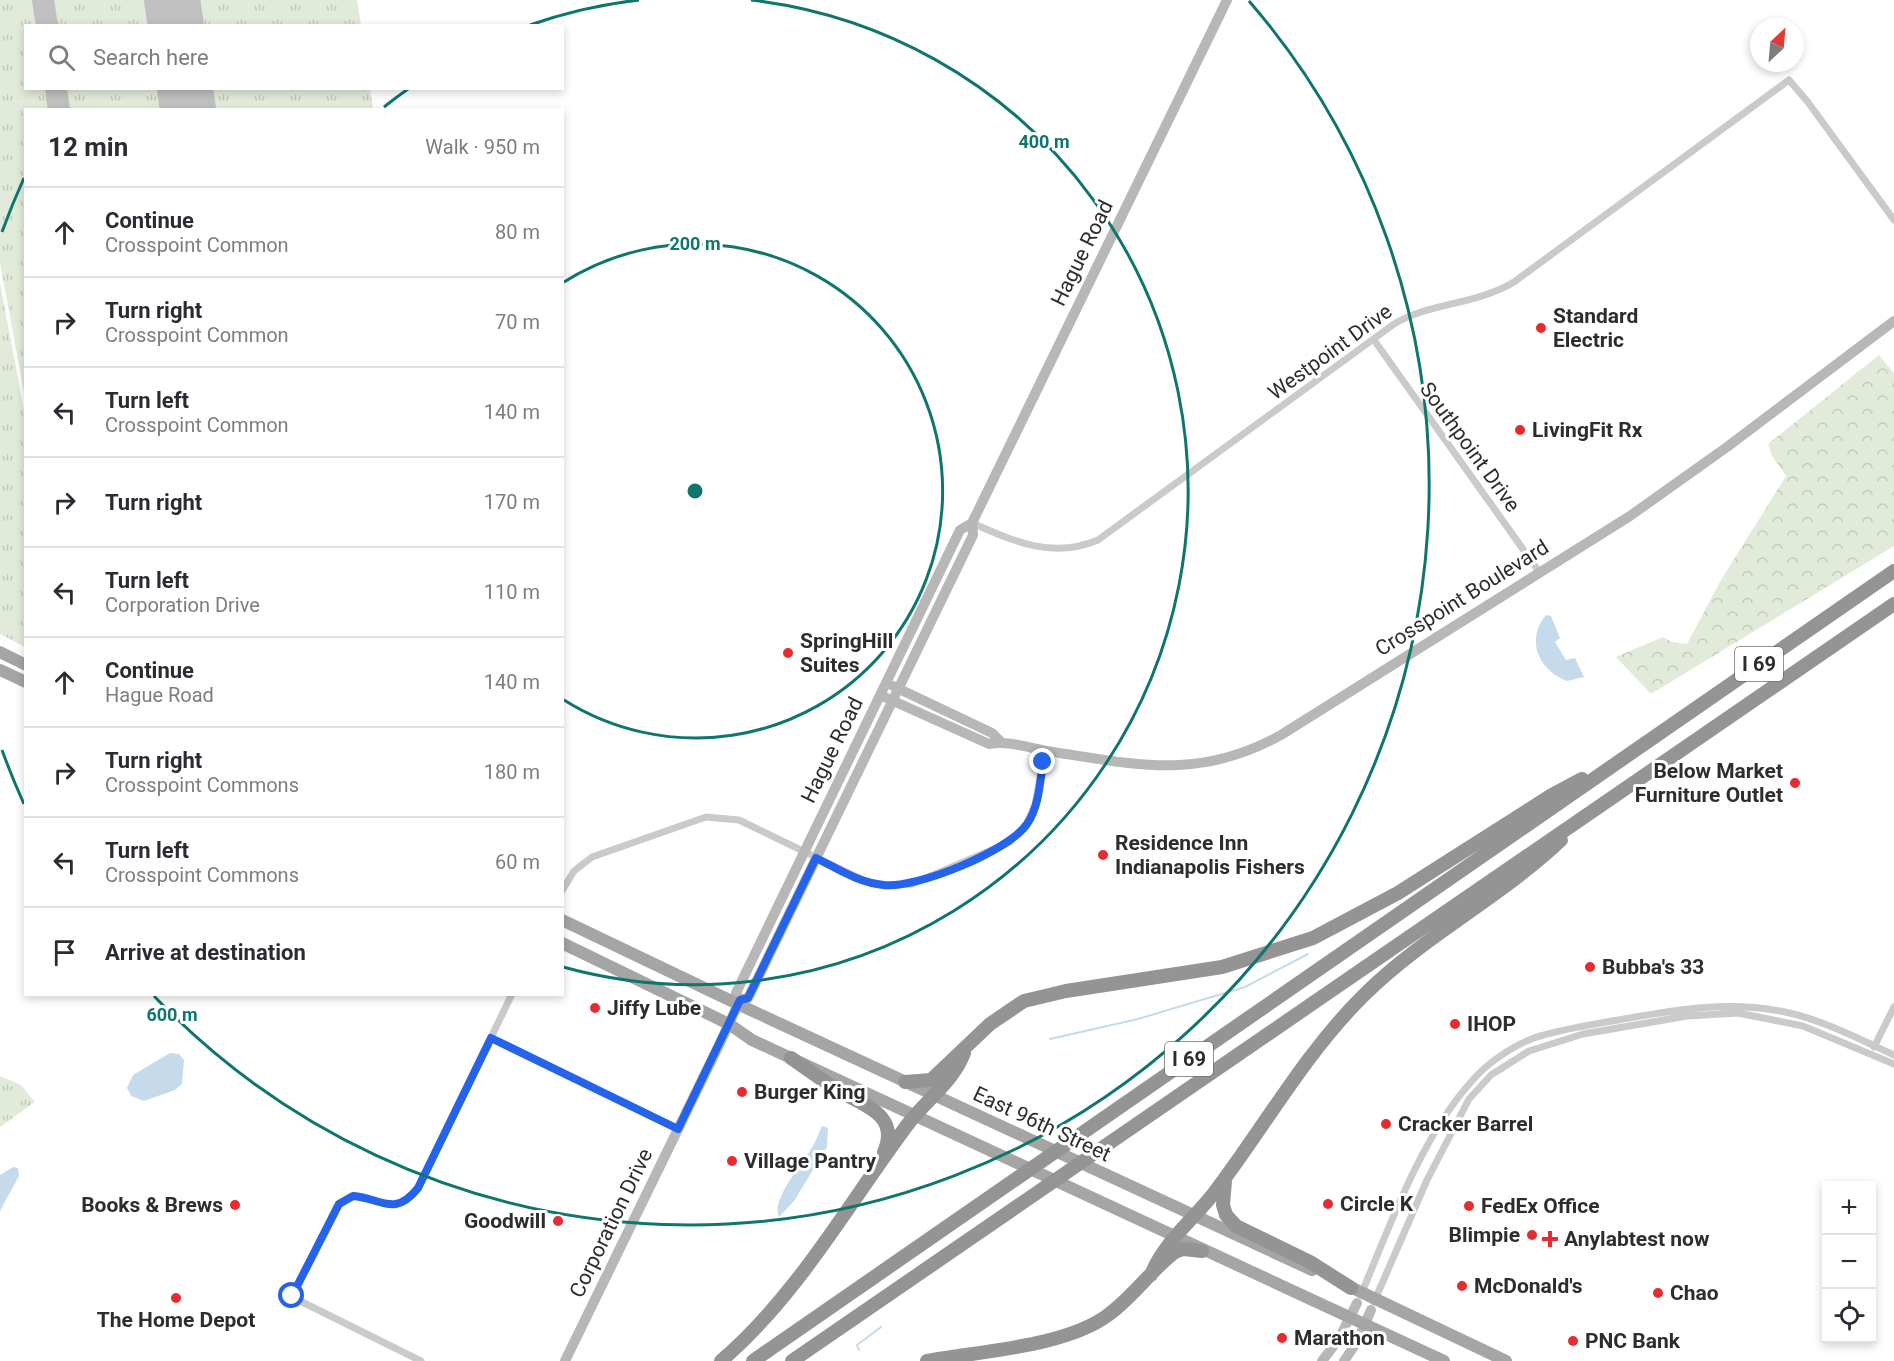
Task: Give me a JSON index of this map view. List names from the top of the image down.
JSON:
{
  "streets": {
    "highway": ["I 69"],
    "main road": ["East 96th Street"],
    "street": [
      "Hague Road",
      "Westpoint Drive",
      "Southpoint Drive",
      "Crosspoint Boulevard",
      "Corporation Drive"
    ]
  },
  "crossings": [
    ["Hague Road", "Westpoint Drive"],
    ["Hague Road", "Crosspoint Boulevard"],
    ["Hague Road", "East 96th Street"],
    ["Hague Road", "Corporation Drive"],
    ["Westpoint Drive", "Southpoint Drive"],
    ["Southpoint Drive", "Crosspoint Boulevard"],
    ["East 96th Street", "Corporation Drive"]
  ],
  "places": {
    "other": [
      "Standard Electric",
      "LivingFit Rx",
      "SpringHill Suites",
      "Below Market Furniture Outlet",
      "Residence Inn Indianapolis Fishers",
      "Bubba's 33",
      "Jiffy Lube",
      "IHOP",
      "Burger King",
      "Cracker Barrel",
      "Village Pantry",
      "Circle K",
      "Books & Brews",
      "FedEx Office",
      "Goodwill",
      "Blimpie",
      "McDonald's",
      "Chao",
      "The Home Depot",
      "Marathon",
      "PNC Bank"
    ],
    "health": ["Anylabtest now"]
  },
  "north": "top right",
  "page": {
    "search": "Search here",
    "heading": ["12 min", "Walk · 950 m"],
    "list": [
      ["Continue", "Crosspoint Common", "80 m"],
      ["Turn right", "Crosspoint Common", "70 m"],
      ["Turn left", "Crosspoint Common", "140 m"],
      ["Turn right", "170 m"],
      ["Turn left", "Corporation Drive", "110 m"],
      ["Continue", "Hague Road", "140 m"],
      ["Turn right", "Crosspoint Commons", "180 m"],
      ["Turn left", "Crosspoint Commons", "60 m"],
      "Arrive at destination"
    ],
    "map_buttons": ["+", "−"]
  },
  "rings": ["400 m", "200 m", "600 m"]
}
